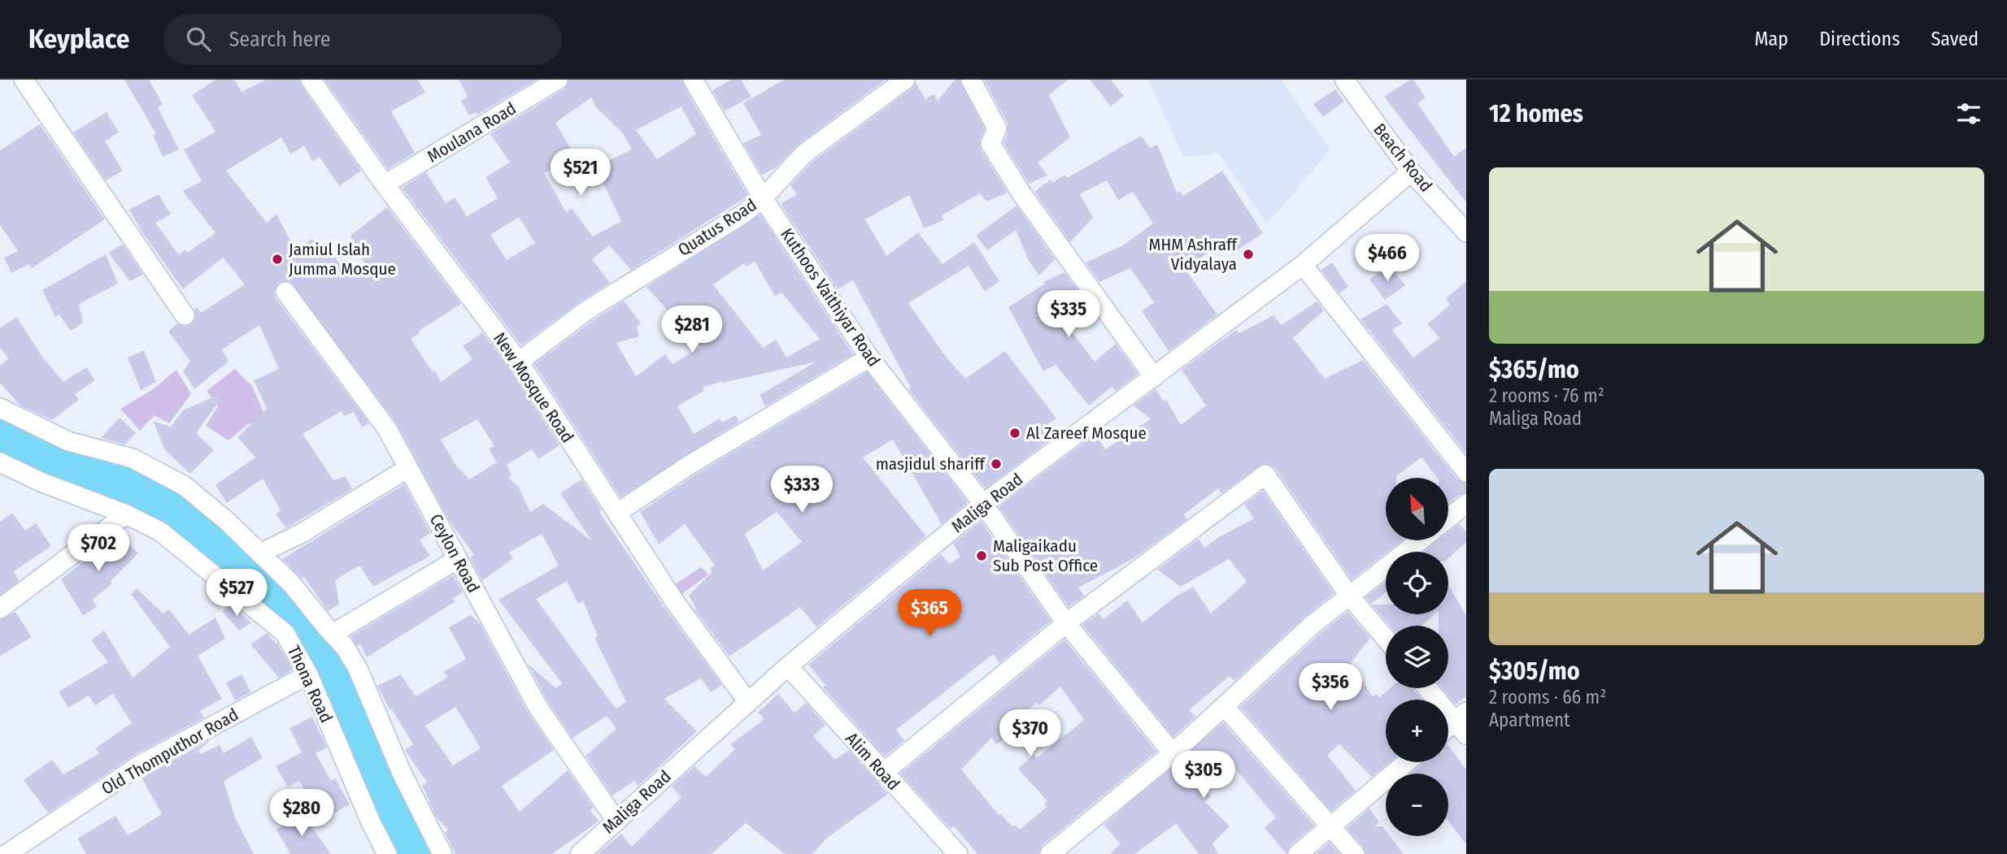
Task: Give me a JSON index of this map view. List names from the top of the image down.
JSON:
{
  "streets": {
    "street": [
      "Moulana Road",
      "Beach Road",
      "Quatus Road",
      "Kuthoos Vaithiyar Road",
      "New Mosque Road",
      "Maliga Road",
      "Ceylon Road",
      "Thona Road",
      "Old Thomputhor Road",
      "Alim Road"
    ]
  },
  "crossings": [
    ["Moulana Road", "New Mosque Road"],
    ["Beach Road", "Maliga Road"],
    ["Quatus Road", "Kuthoos Vaithiyar Road"],
    ["Quatus Road", "New Mosque Road"],
    ["Kuthoos Vaithiyar Road", "Maliga Road"],
    ["New Mosque Road", "Maliga Road"],
    ["Maliga Road", "Ceylon Road"],
    ["Maliga Road", "Alim Road"],
    ["Thona Road", "Old Thomputhor Road"]
  ],
  "places": [
    "MHM Ashraff Vidyalaya",
    "Jamiul Islah Jumma Mosque",
    "Al Zareef Mosque",
    "masjidul shariff",
    "Maligaikadu Sub Post Office"
  ],
  "north": "top left",
  "page": {
    "header": "Keyplace",
    "search": "Search here",
    "nav": ["Map", "Directions", "Saved"],
    "heading": "12 homes",
    "list": [
      {
        "name": "$365/mo",
        "note": "2 rooms · 76 m² · Maliga Road"
      },
      {
        "name": "$305/mo",
        "note": "2 rooms · 66 m² · Apartment"
      }
    ],
    "price": [
      "$521",
      "$466",
      "$335",
      "$281",
      "$333",
      "$702",
      "$527",
      "$365",
      "$356",
      "$370",
      "$305",
      "$280"
    ],
    "map_buttons": ["+", "−"]
  }
}
